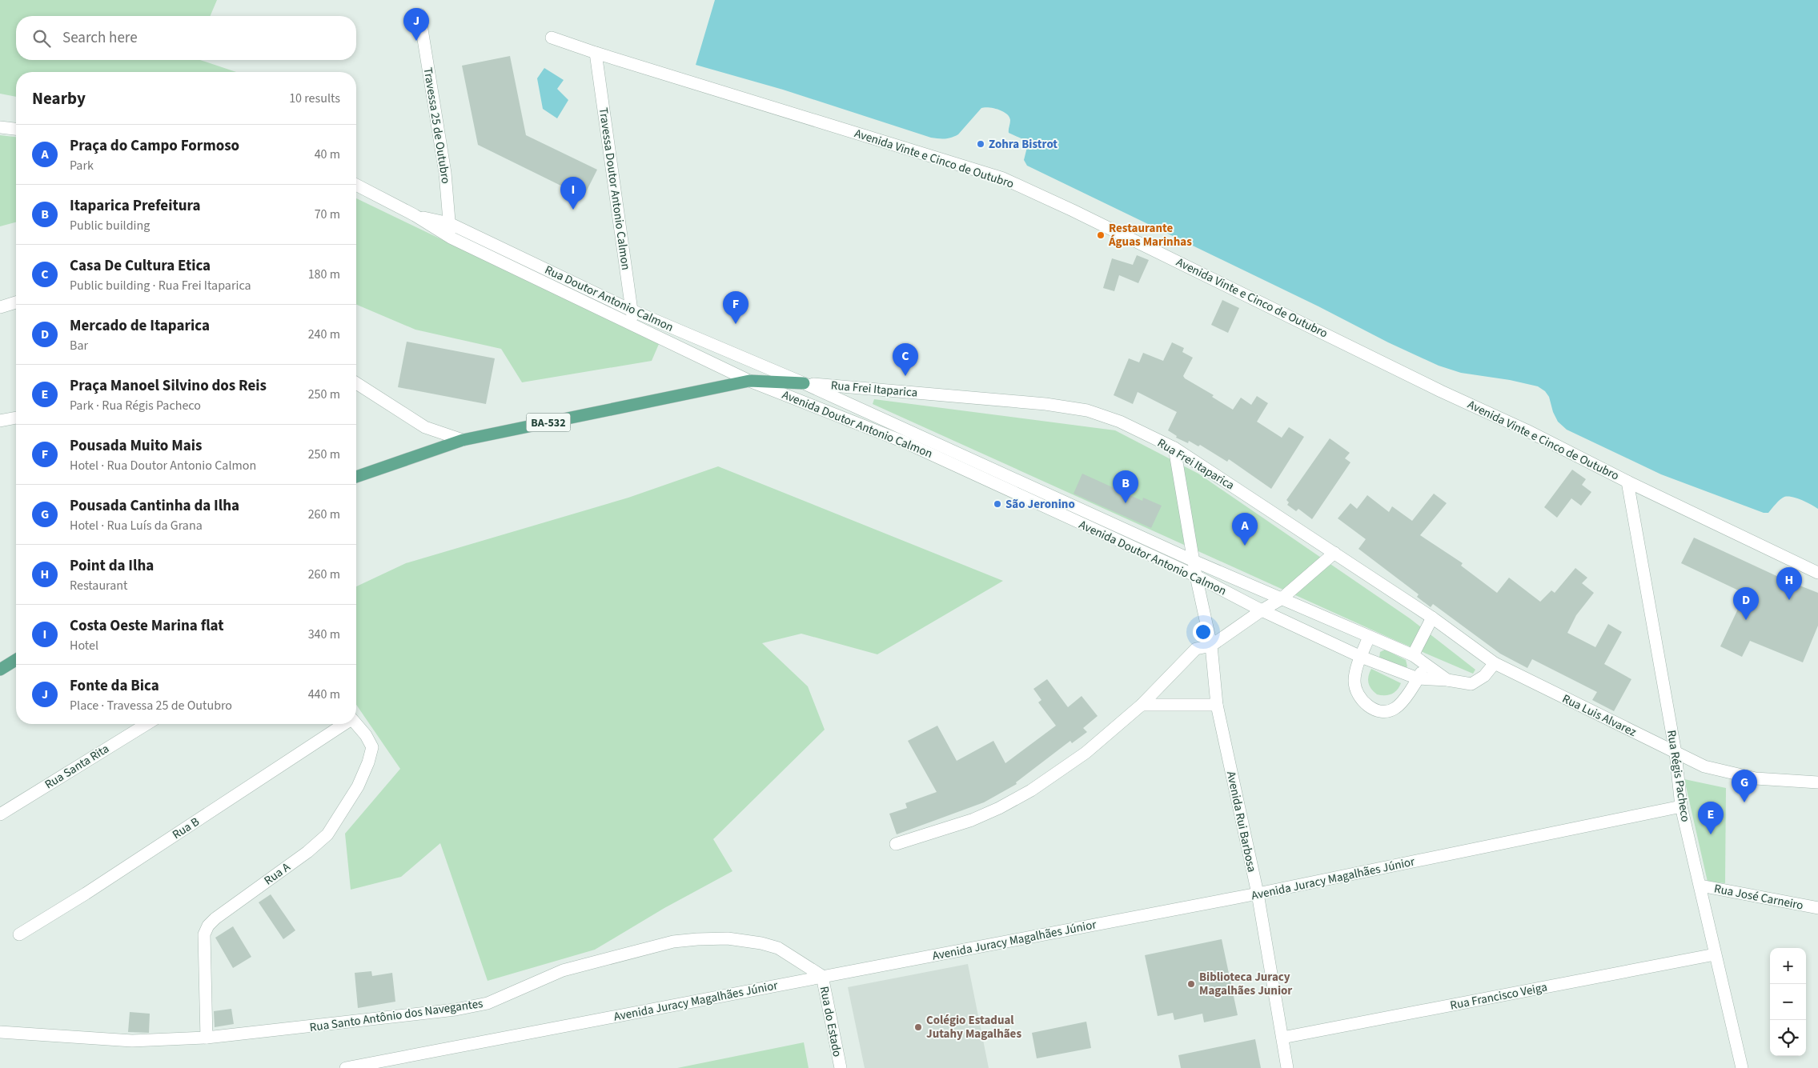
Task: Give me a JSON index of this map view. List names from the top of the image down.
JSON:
{
  "streets": {
    "main road": ["BA-532"],
    "street": [
      "Travessa 25 de Outubro",
      "Avenida Vinte e Cinco de Outubro",
      "Travessa Doutor Antonio Calmon",
      "Rua Doutor Antonio Calmon",
      "Rua Frei Itaparica",
      "Avenida Doutor Antonio Calmon",
      "Rua Luis Alvarez",
      "Rua Santa Rita",
      "Rua Régis Pacheco",
      "Avenida Rui Barbosa",
      "Rua B",
      "Rua A",
      "Avenida Juracy Magalhães Júnior",
      "Rua José Carneiro",
      "Rua Francisco Veiga",
      "Rua Santo Antônio dos Navegantes",
      "Rua do Estado"
    ]
  },
  "crossings": [
    ["Travessa 25 de Outubro", "Rua Doutor Antonio Calmon"],
    ["Avenida Vinte e Cinco de Outubro", "Travessa Doutor Antonio Calmon"],
    ["Avenida Vinte e Cinco de Outubro", "Rua Régis Pacheco"],
    ["Travessa Doutor Antonio Calmon", "Rua Doutor Antonio Calmon"],
    ["Rua Doutor Antonio Calmon", "Rua Frei Itaparica"],
    ["Rua Doutor Antonio Calmon", "BA-532"],
    ["Rua Doutor Antonio Calmon", "Avenida Doutor Antonio Calmon"],
    ["Rua Frei Itaparica", "BA-532"],
    ["Rua Frei Itaparica", "Avenida Doutor Antonio Calmon"],
    ["Rua Frei Itaparica", "Rua Luis Alvarez"],
    ["Rua Frei Itaparica", "Avenida Rui Barbosa"],
    ["BA-532", "Avenida Doutor Antonio Calmon"],
    ["Avenida Doutor Antonio Calmon", "Rua Luis Alvarez"],
    ["Avenida Doutor Antonio Calmon", "Avenida Rui Barbosa"],
    ["Rua Luis Alvarez", "Rua Régis Pacheco"],
    ["Rua Régis Pacheco", "Avenida Juracy Magalhães Júnior"],
    ["Rua Régis Pacheco", "Rua José Carneiro"],
    ["Rua Régis Pacheco", "Rua Francisco Veiga"],
    ["Avenida Rui Barbosa", "Avenida Juracy Magalhães Júnior"],
    ["Avenida Rui Barbosa", "Rua Francisco Veiga"],
    ["Rua A", "Rua Santo Antônio dos Navegantes"],
    ["Avenida Juracy Magalhães Júnior", "Rua Santo Antônio dos Navegantes"],
    ["Avenida Juracy Magalhães Júnior", "Rua do Estado"],
    ["Rua Santo Antônio dos Navegantes", "Rua do Estado"]
  ],
  "places": [
    "Zohra Bistrot",
    "Restaurante Águas Marinhas",
    "São Jeronino",
    "Biblioteca Juracy Magalhães Junior",
    "Colégio Estadual Jutahy Magalhães"
  ],
  "page": {
    "pins": [
      "J",
      "I",
      "F",
      "C",
      "B",
      "A",
      "H",
      "D",
      "G",
      "E"
    ],
    "search": "Search here",
    "heading": ["Nearby", "10 results"],
    "list": [
      {
        "mark": "A",
        "name": "Praça do Campo Formoso",
        "note": "Park",
        "value": "40 m"
      },
      {
        "mark": "B",
        "name": "Itaparica Prefeitura",
        "note": "Public building",
        "value": "70 m"
      },
      {
        "mark": "C",
        "name": "Casa De Cultura Etica",
        "note": "Public building · Rua Frei Itaparica",
        "value": "180 m"
      },
      {
        "mark": "D",
        "name": "Mercado de Itaparica",
        "note": "Bar",
        "value": "240 m"
      },
      {
        "mark": "E",
        "name": "Praça Manoel Silvino dos Reis",
        "note": "Park · Rua Régis Pacheco",
        "value": "250 m"
      },
      {
        "mark": "F",
        "name": "Pousada Muito Mais",
        "note": "Hotel · Rua Doutor Antonio Calmon",
        "value": "250 m"
      },
      {
        "mark": "G",
        "name": "Pousada Cantinha da Ilha",
        "note": "Hotel · Rua Luís da Grana",
        "value": "260 m"
      },
      {
        "mark": "H",
        "name": "Point da Ilha",
        "note": "Restaurant",
        "value": "260 m"
      },
      {
        "mark": "I",
        "name": "Costa Oeste Marina flat",
        "note": "Hotel",
        "value": "340 m"
      },
      {
        "mark": "J",
        "name": "Fonte da Bica",
        "note": "Place · Travessa 25 de Outubro",
        "value": "440 m"
      }
    ],
    "map_buttons": ["+", "−"]
  }
}
